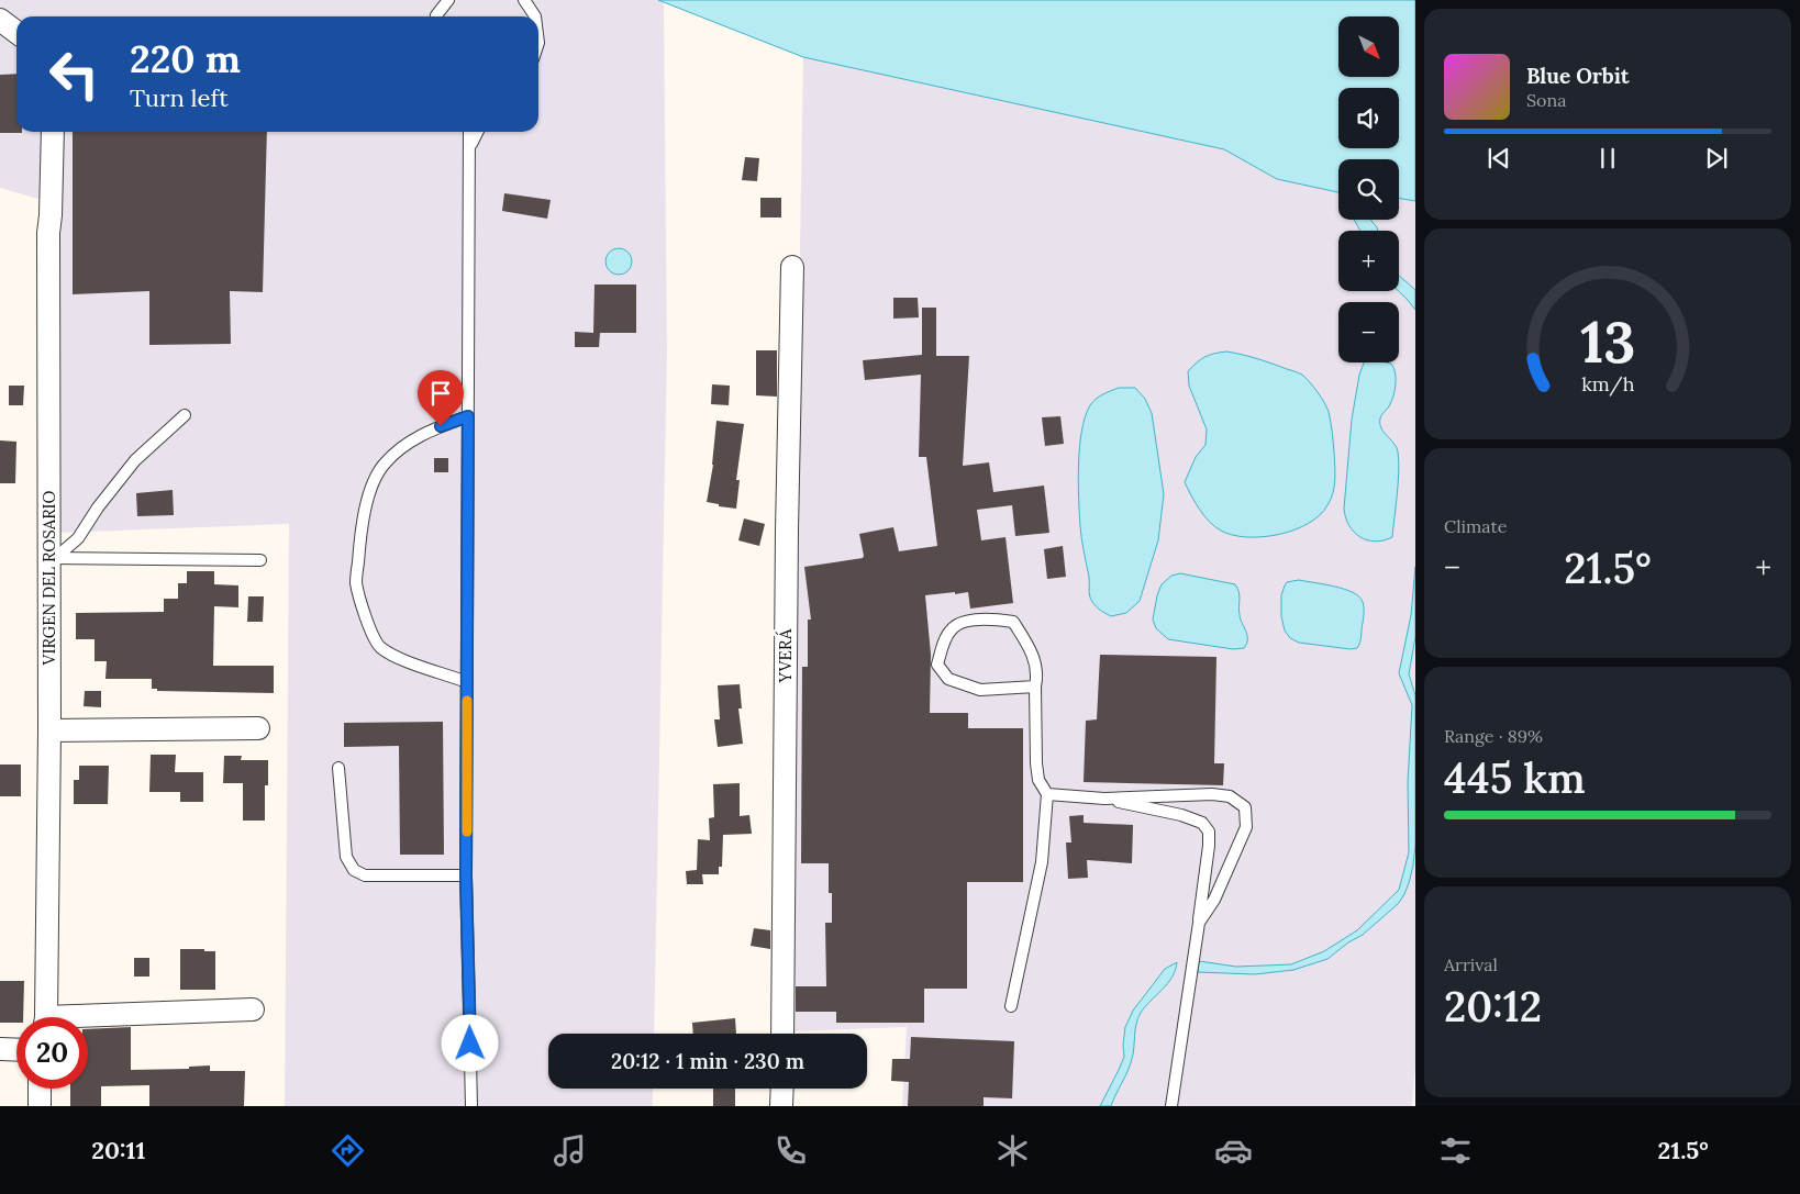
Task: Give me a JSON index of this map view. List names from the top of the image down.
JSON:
{
  "streets": {
    "street": ["VIRGEN DEL ROSARIO", "YVERÁ"]
  },
  "north": "bottom right",
  "page": {
    "map_buttons": ["+", "−"],
    "turn": ["220 m", "Turn left"],
    "song": ["Blue Orbit", "Sona"],
    "tile": [
      "Climate",
      ["Range · 89%", "445 km"],
      ["Arrival", "20:12"]
    ],
    "heat": ["−", "21.5°", "+"],
    "limit": "20",
    "trip": "20:12 · 1 min · 230 m",
    "tabs": ["20:11", "21.5°"],
    "gauge": ["13", "km/h"]
  }
}
